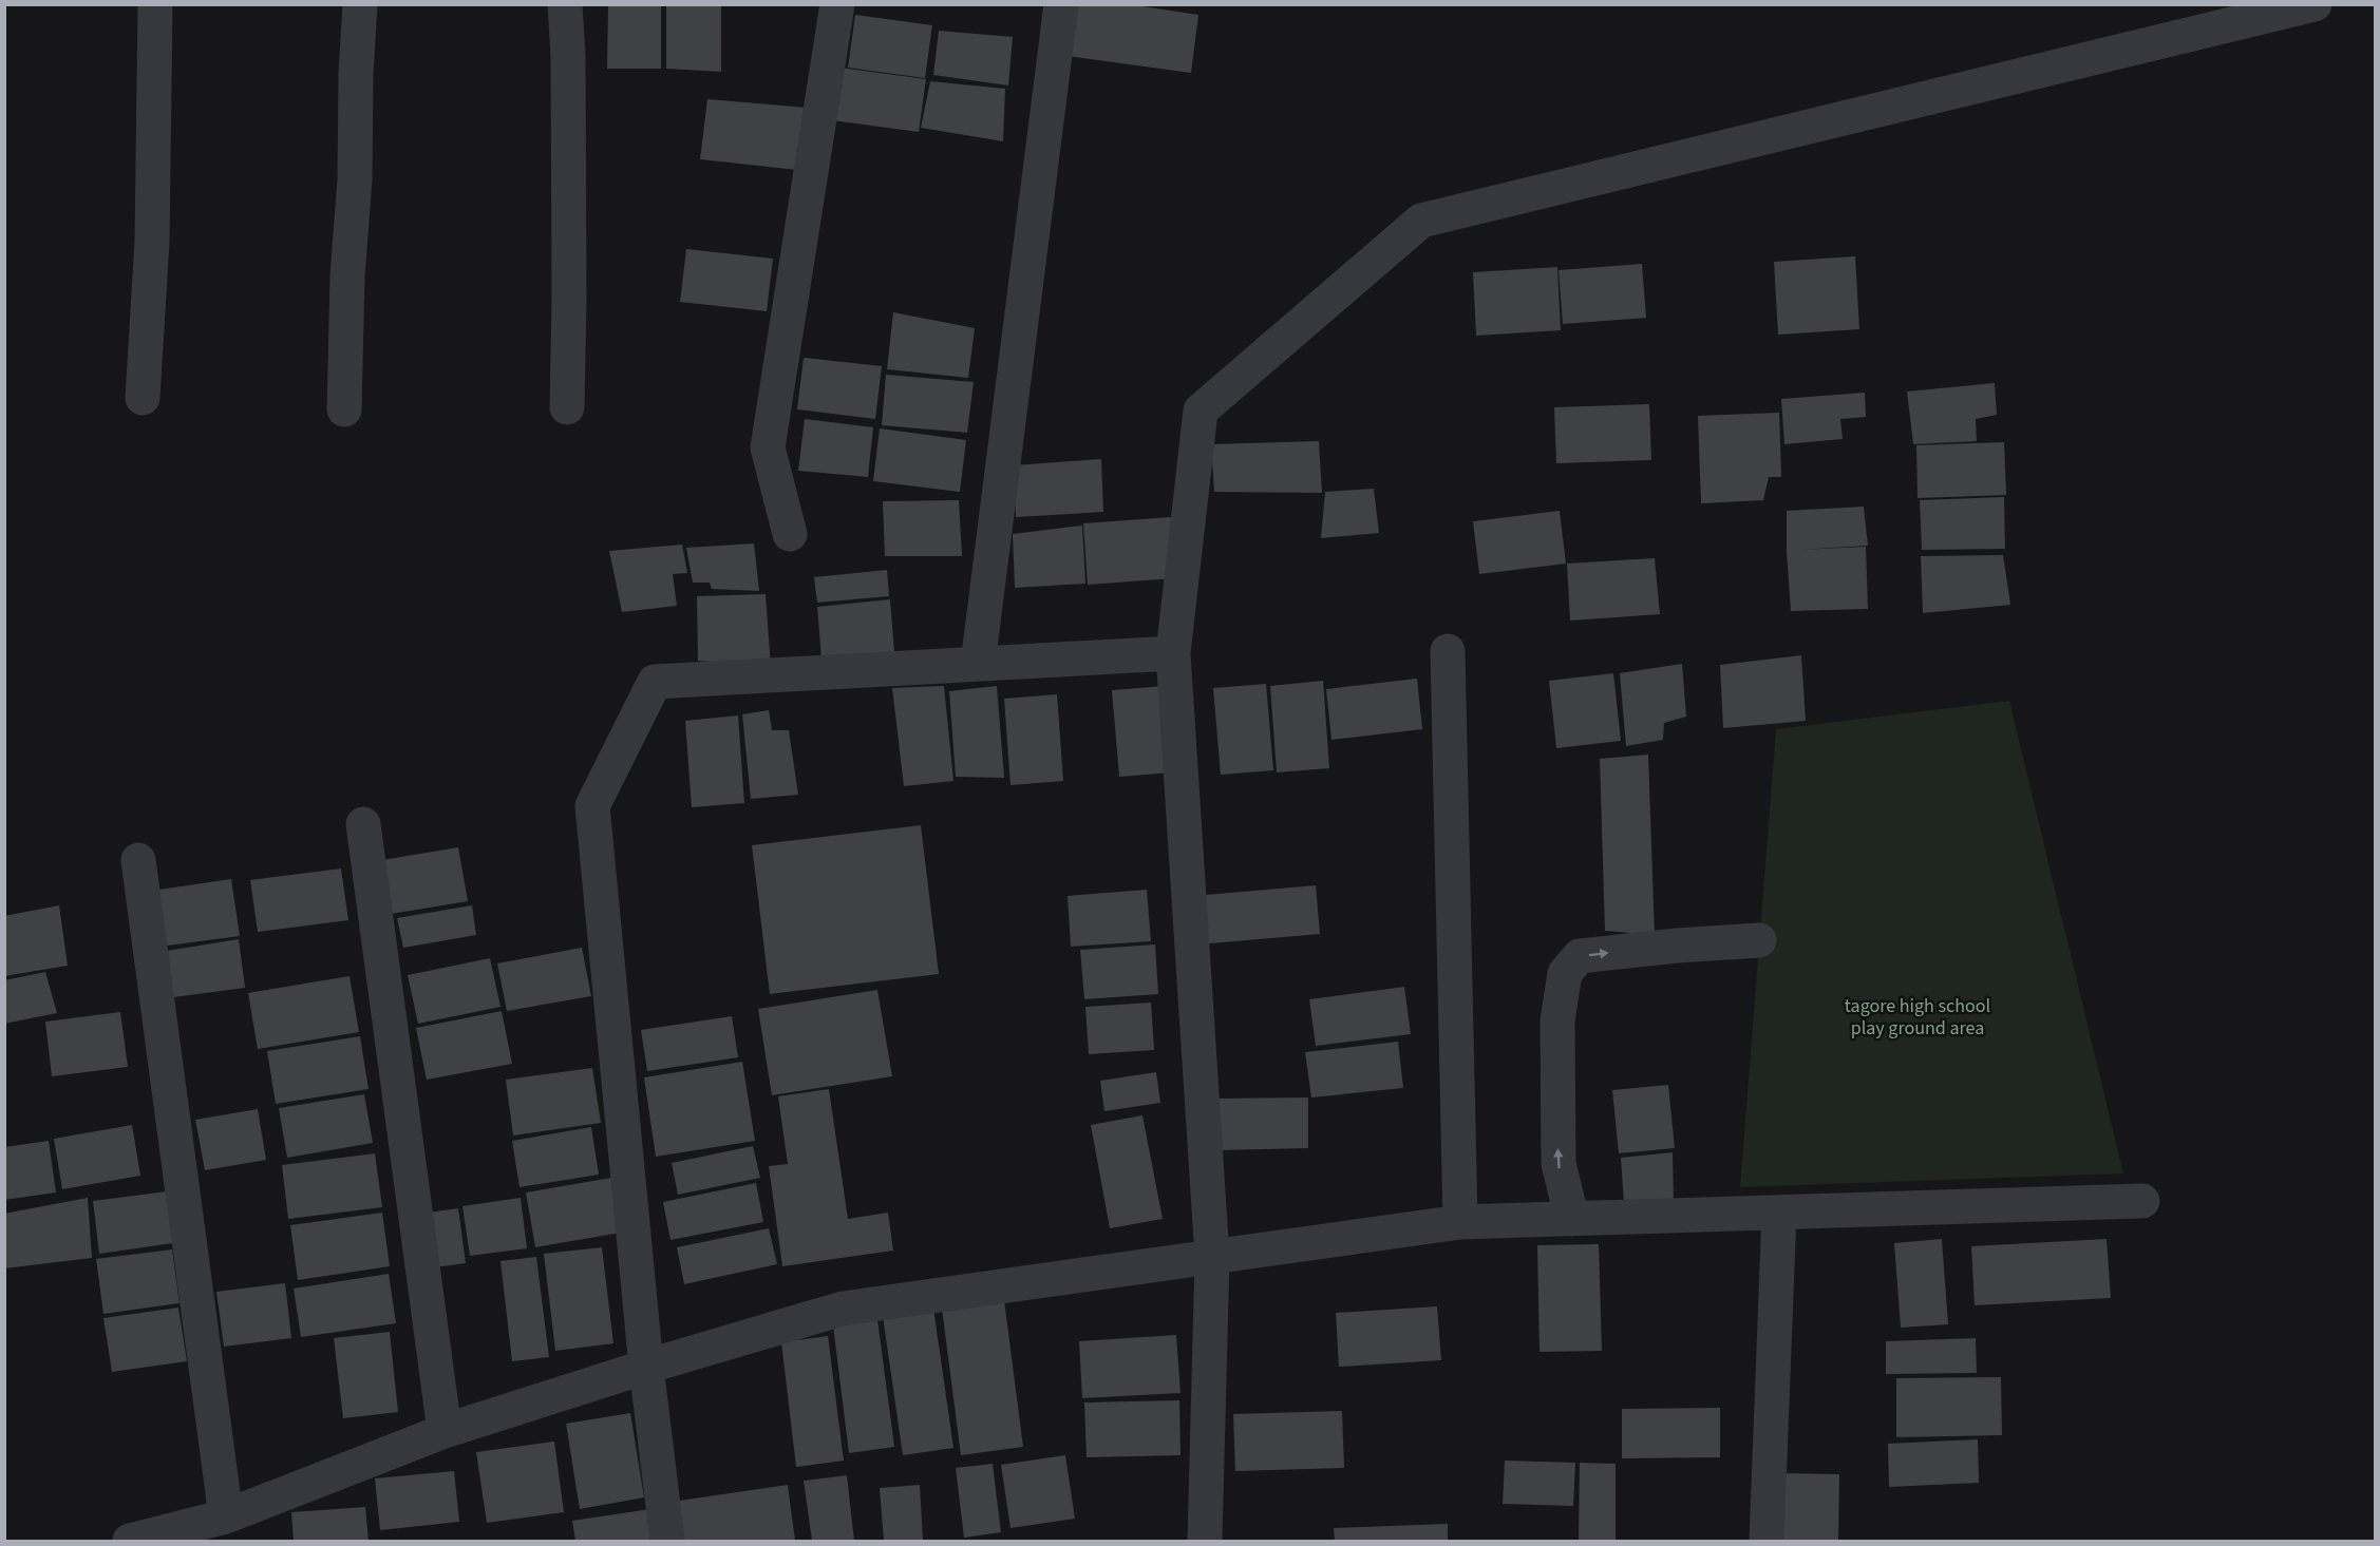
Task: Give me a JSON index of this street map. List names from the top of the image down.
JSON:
{
  "parks": ["tagore high school play ground area"]
}
